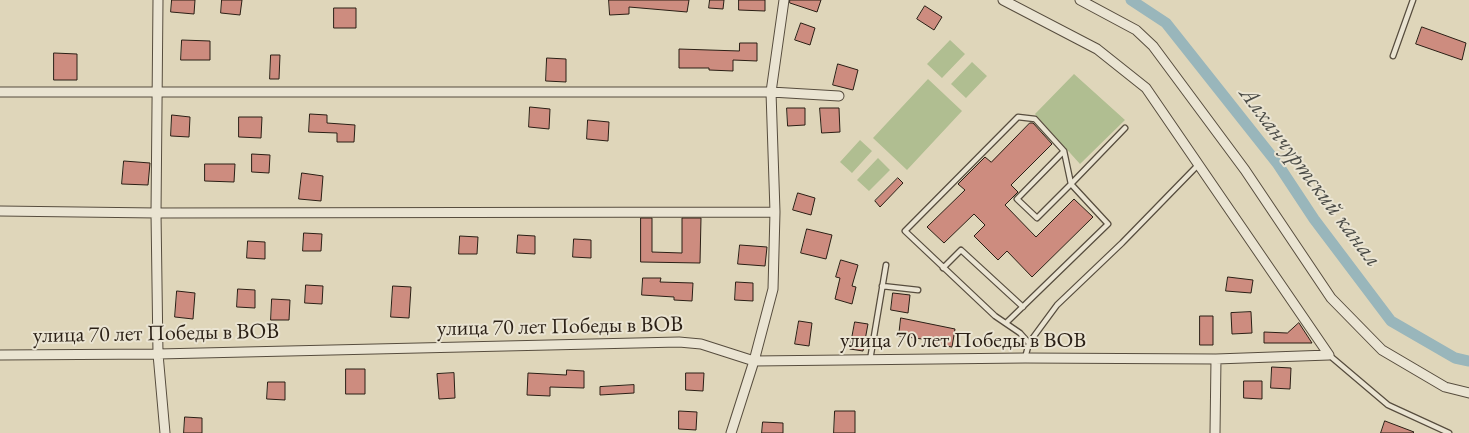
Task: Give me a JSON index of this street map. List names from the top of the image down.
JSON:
{
  "streets": {
    "street": ["улица 70 лет Победы в ВОВ"]
  },
  "water": ["Алханчуртский канал"]
}
